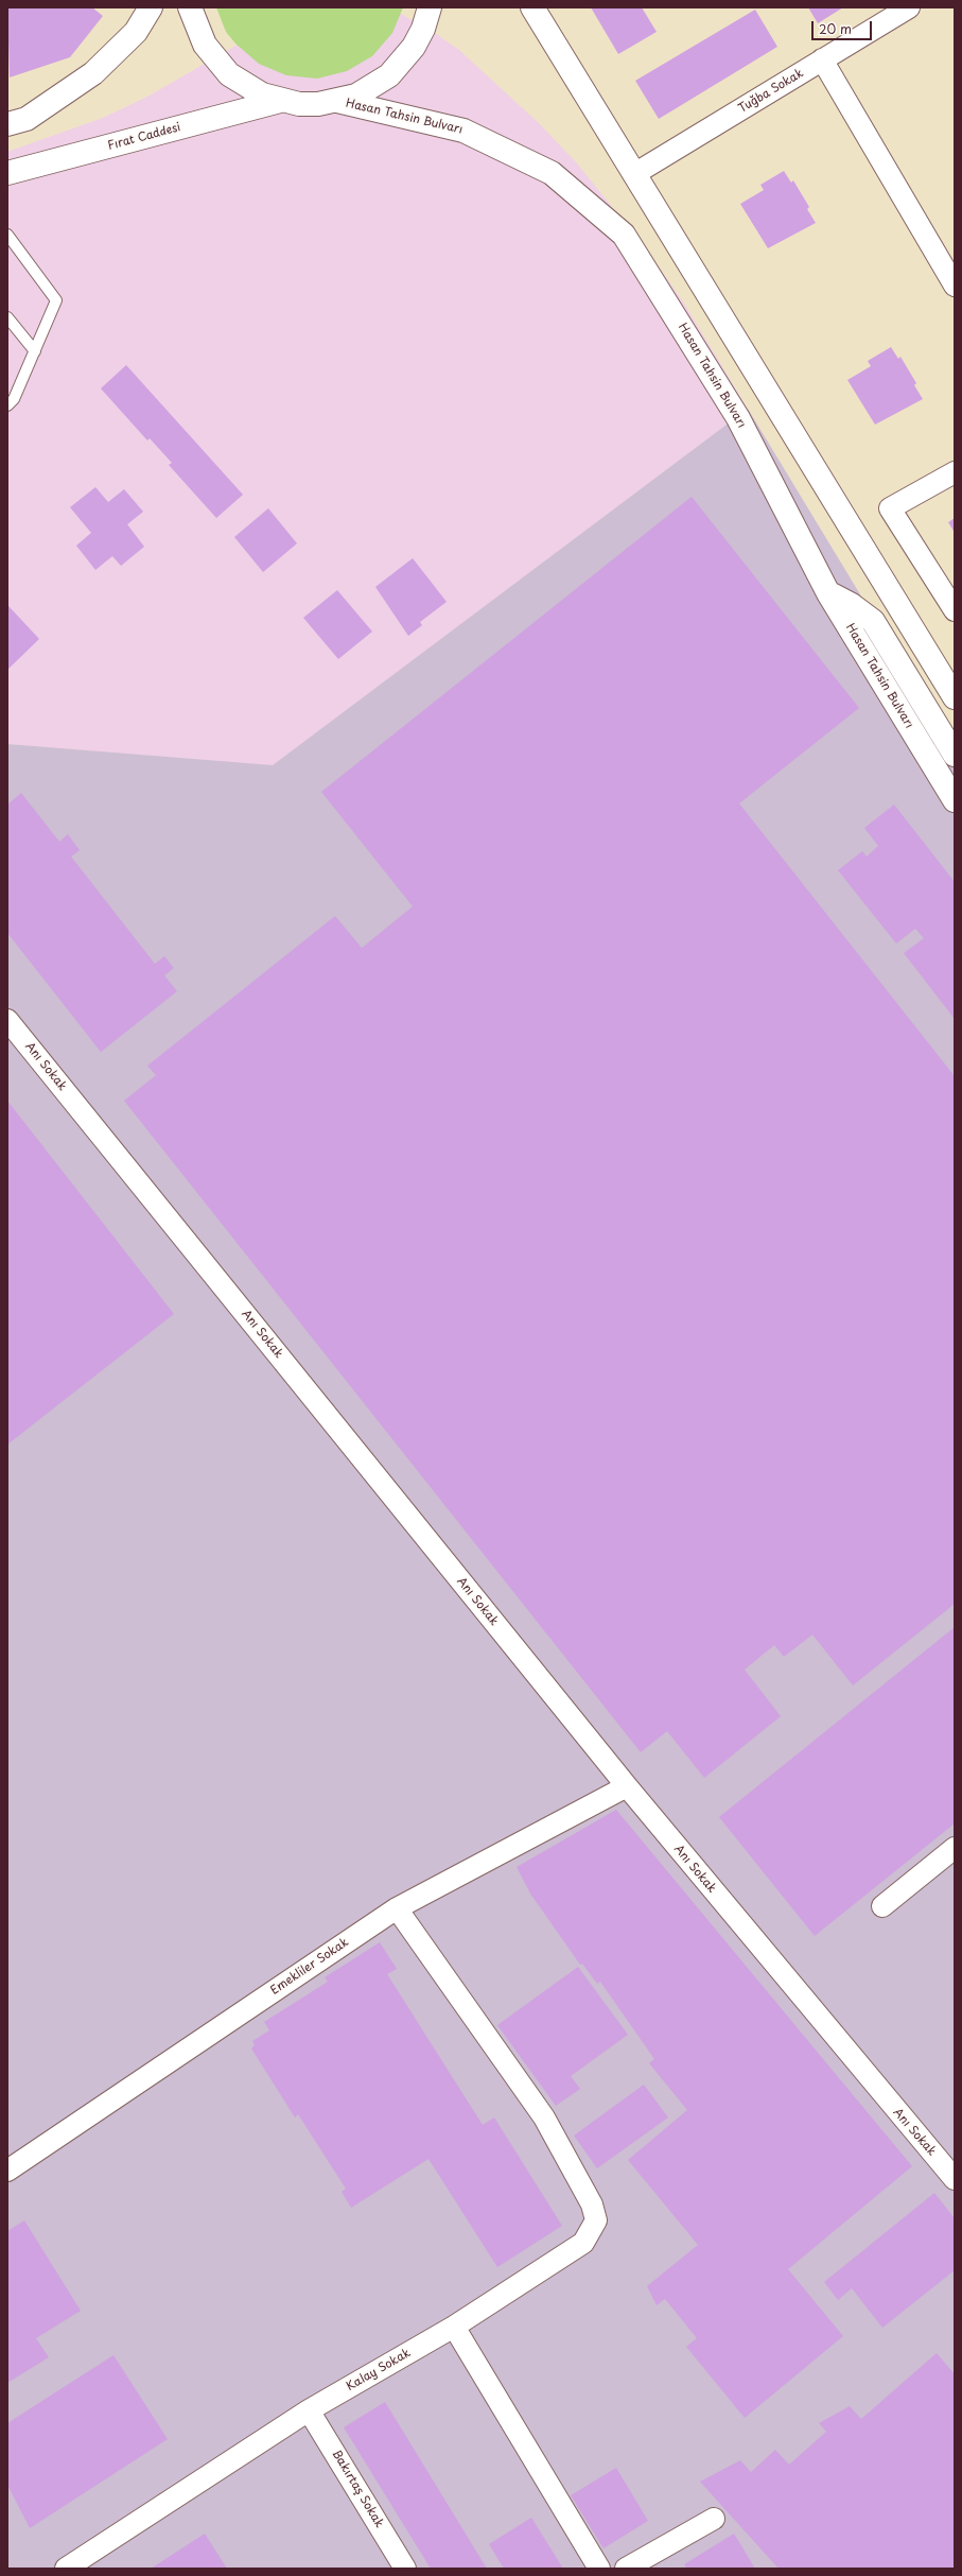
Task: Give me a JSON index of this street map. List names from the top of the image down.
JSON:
{
  "streets": {
    "main road": ["Hasan Tahsin Bulvarı", "Fırat Caddesi"],
    "street": [
      "Tuğba Sokak",
      "Anı Sokak",
      "Emekliler Sokak",
      "Kalay Sokak",
      "Bakırtaş Sokak"
    ]
  },
  "crossings": [
    ["Anı Sokak", "Emekliler Sokak"],
    ["Emekliler Sokak", "Kalay Sokak"],
    ["Kalay Sokak", "Bakırtaş Sokak"]
  ],
  "scale_bar": "20 m"
}
